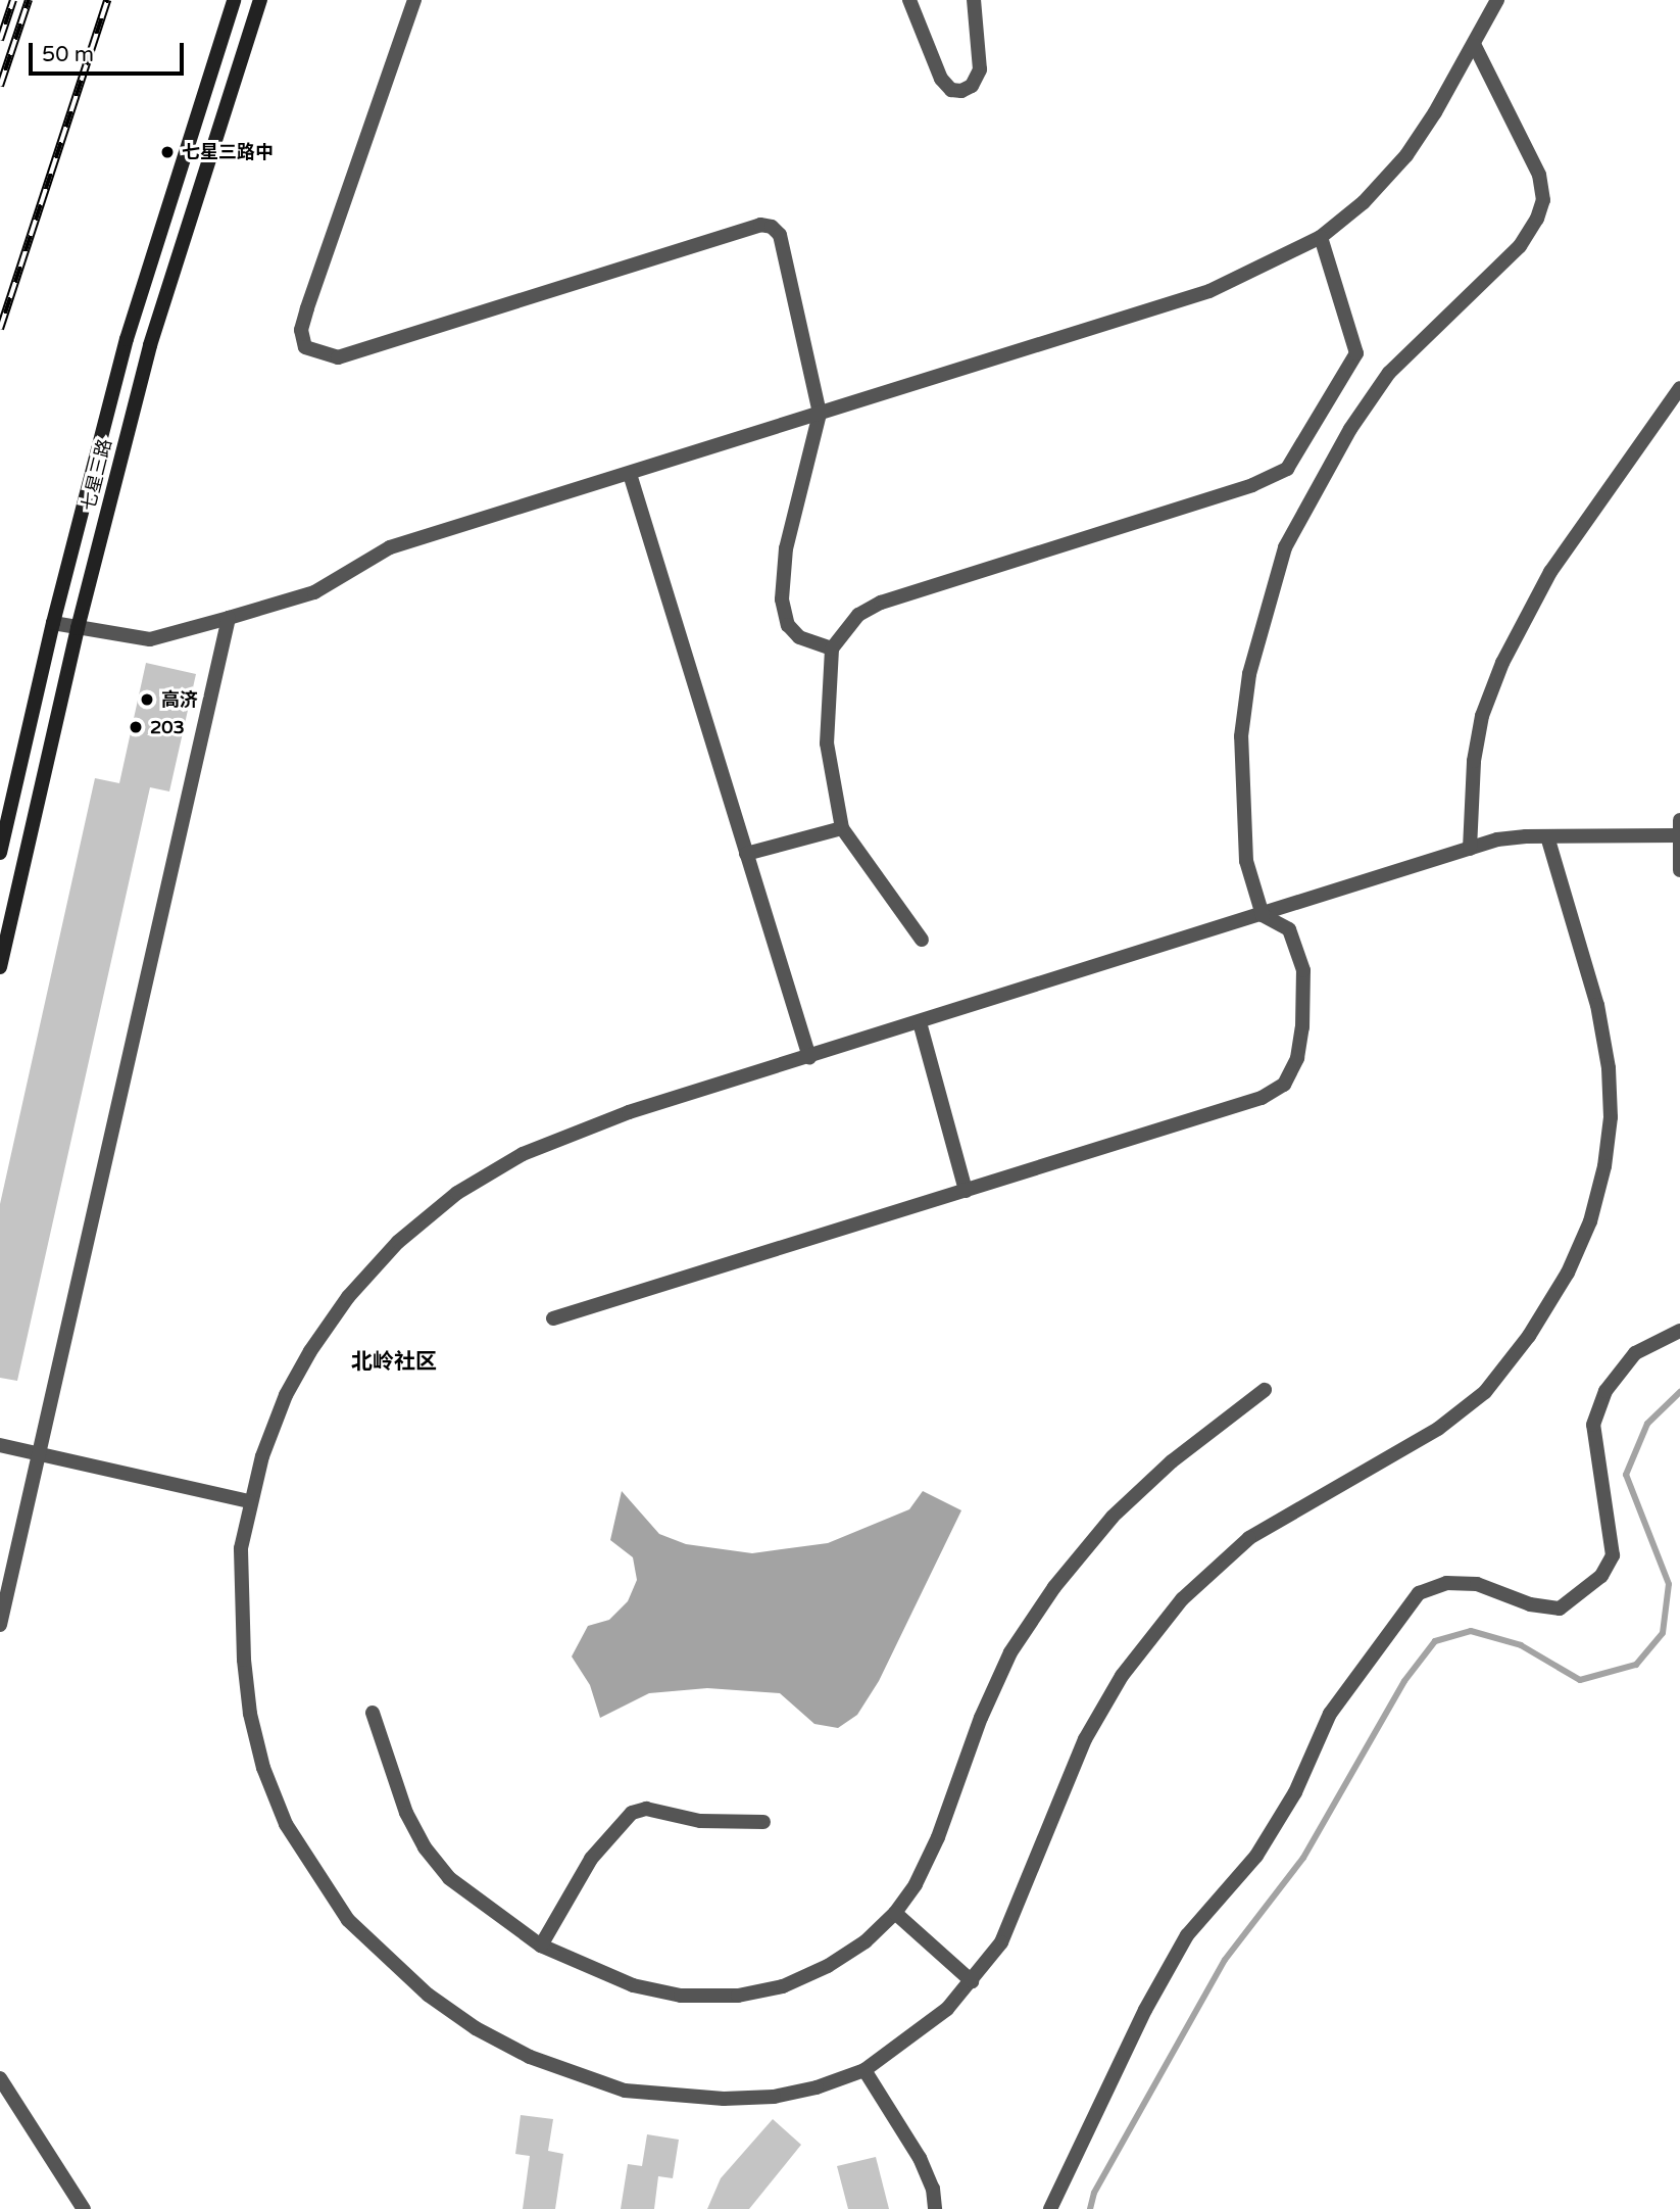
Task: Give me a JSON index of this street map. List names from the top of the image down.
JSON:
{
  "streets": {
    "street": ["七星三路"]
  },
  "districts": ["北岭社区"],
  "places": ["七星三路中", "高济", "203"],
  "scale_bar": "50 m"
}
